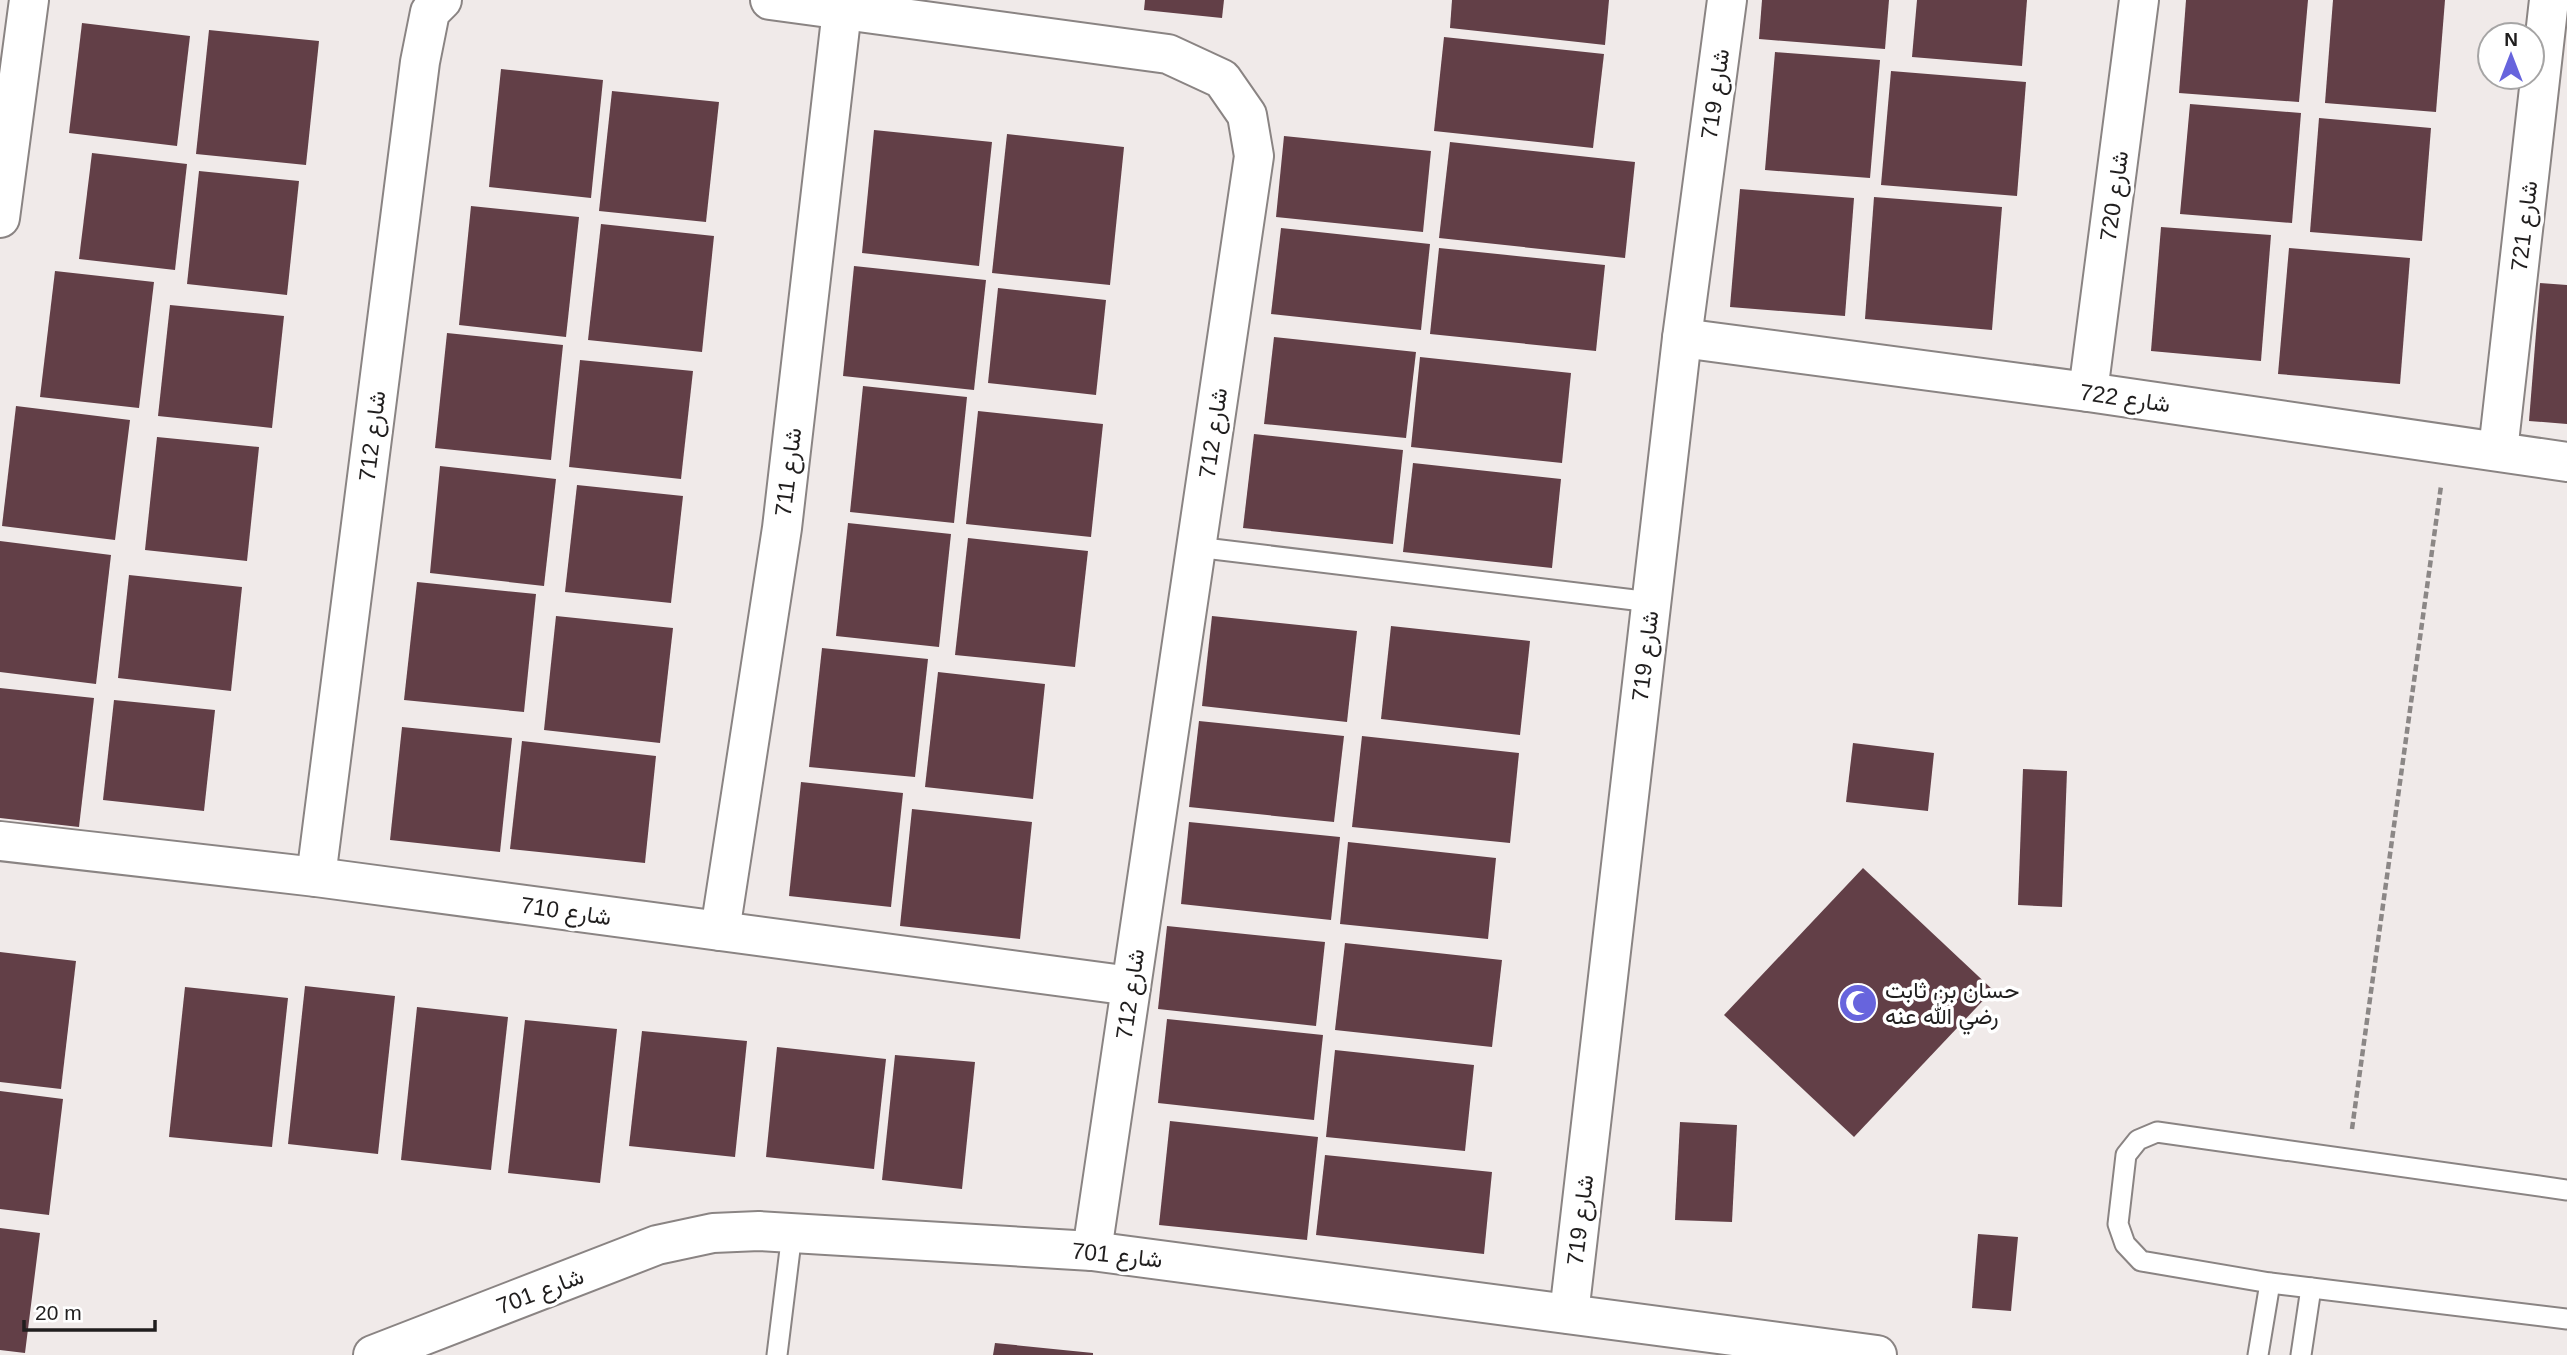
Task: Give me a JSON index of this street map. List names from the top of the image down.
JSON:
{
  "streets": {
    "street": [
      "شارع 719",
      "شارع 720",
      "شارع 721",
      "شارع 722",
      "شارع 712",
      "شارع 711",
      "شارع 710",
      "شارع 701"
    ]
  },
  "crossings": [
    ["شارع 719", "شارع 722"],
    ["شارع 719", "شارع 701"],
    ["شارع 720", "شارع 722"],
    ["شارع 721", "شارع 722"],
    ["شارع 712", "شارع 711"],
    ["شارع 712", "شارع 710"],
    ["شارع 712", "شارع 701"],
    ["شارع 711", "شارع 710"]
  ],
  "places": {
    "mosque": ["حسان بن ثابت رضي الله عنه"]
  },
  "scale_bar": "20 m",
  "north": "top"
}
